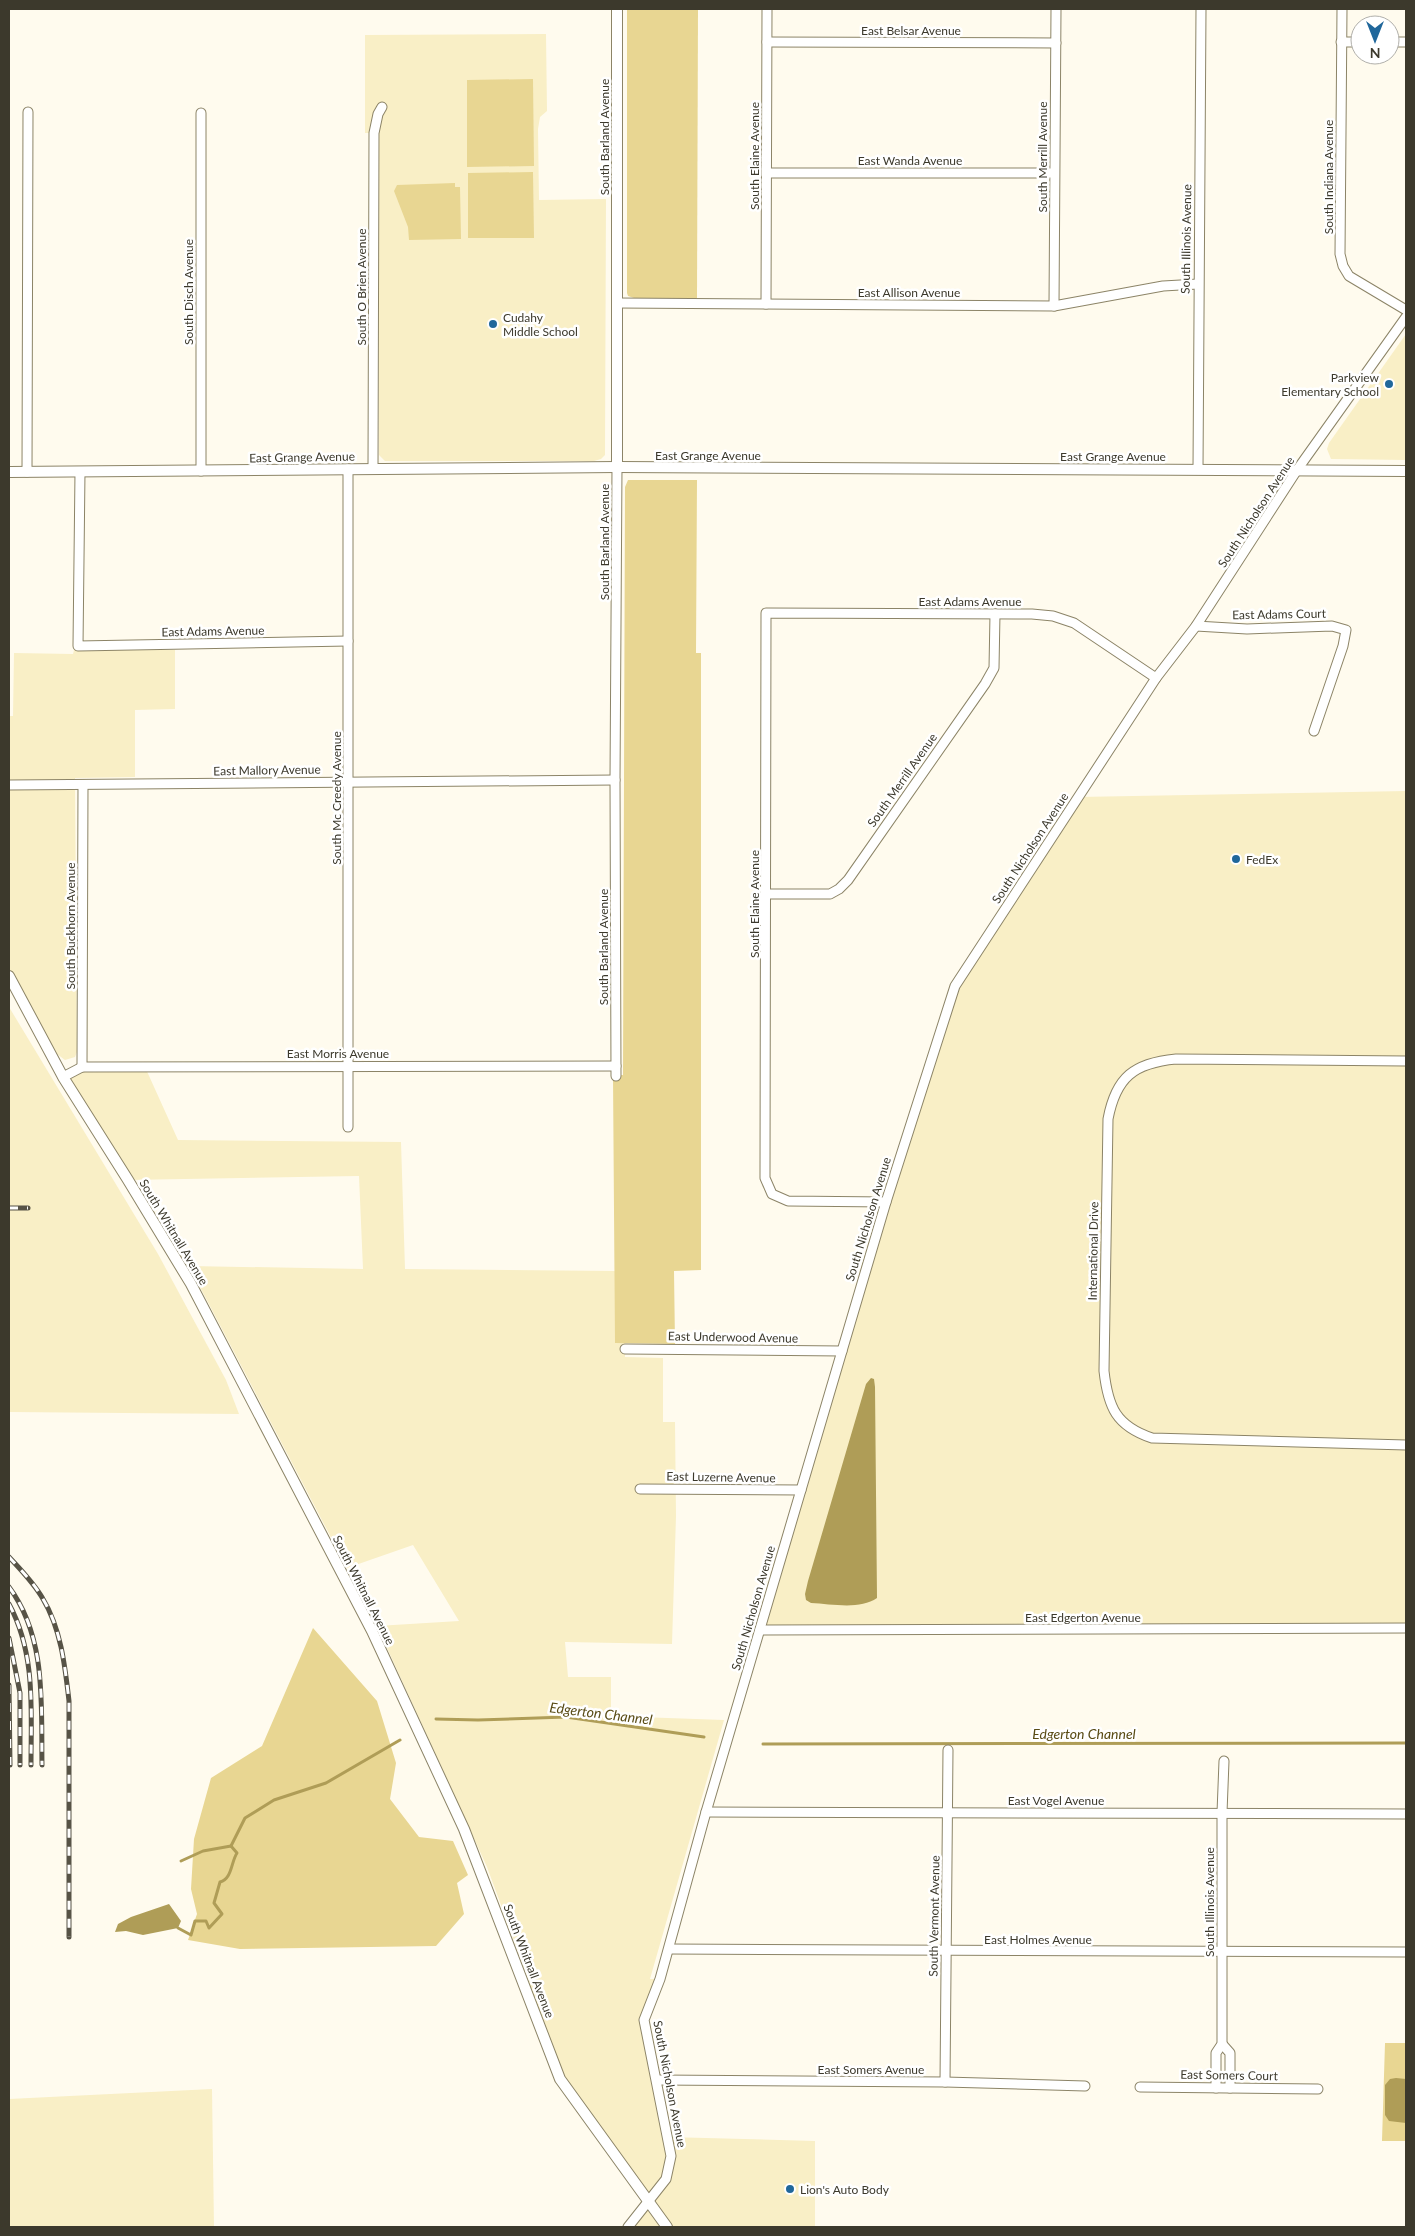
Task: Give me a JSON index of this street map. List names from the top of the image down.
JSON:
{
  "streets": {
    "street": [
      "East Belsar Avenue",
      "South Barland Avenue",
      "South Elaine Avenue",
      "South Merrill Avenue",
      "East Wanda Avenue",
      "South Indiana Avenue",
      "South Illinois Avenue",
      "South O Brien Avenue",
      "South Disch Avenue",
      "East Allison Avenue",
      "East Grange Avenue",
      "South Nicholson Avenue",
      "East Adams Avenue",
      "East Adams Court",
      "East Mallory Avenue",
      "South Mc Creedy Avenue",
      "South Buckhorn Avenue",
      "East Morris Avenue",
      "South Whitnall Avenue",
      "International Drive",
      "East Underwood Avenue",
      "East Luzerne Avenue",
      "East Edgerton Avenue",
      "East Vogel Avenue",
      "South Vermont Avenue",
      "East Holmes Avenue",
      "East Somers Avenue",
      "East Somers Court"
    ]
  },
  "crossings": [
    ["East Belsar Avenue", "South Elaine Avenue"],
    ["East Belsar Avenue", "South Merrill Avenue"],
    ["South Barland Avenue", "East Allison Avenue"],
    ["South Barland Avenue", "East Grange Avenue"],
    ["South Barland Avenue", "East Mallory Avenue"],
    ["South Barland Avenue", "East Morris Avenue"],
    ["South Elaine Avenue", "South Merrill Avenue"],
    ["South Elaine Avenue", "East Wanda Avenue"],
    ["South Elaine Avenue", "East Allison Avenue"],
    ["South Elaine Avenue", "South Nicholson Avenue"],
    ["South Elaine Avenue", "East Adams Avenue"],
    ["South Merrill Avenue", "East Wanda Avenue"],
    ["South Merrill Avenue", "East Allison Avenue"],
    ["South Merrill Avenue", "East Adams Avenue"],
    ["South Illinois Avenue", "East Allison Avenue"],
    ["South Illinois Avenue", "East Grange Avenue"],
    ["South Illinois Avenue", "East Vogel Avenue"],
    ["South Illinois Avenue", "East Holmes Avenue"],
    ["South Illinois Avenue", "East Somers Court"],
    ["South O Brien Avenue", "East Grange Avenue"],
    ["South Disch Avenue", "East Grange Avenue"],
    ["East Grange Avenue", "South Nicholson Avenue"],
    ["East Grange Avenue", "East Adams Avenue"],
    ["East Grange Avenue", "South Mc Creedy Avenue"],
    ["South Nicholson Avenue", "East Adams Avenue"],
    ["South Nicholson Avenue", "East Adams Court"],
    ["South Nicholson Avenue", "South Whitnall Avenue"],
    ["South Nicholson Avenue", "East Underwood Avenue"],
    ["South Nicholson Avenue", "East Luzerne Avenue"],
    ["South Nicholson Avenue", "East Edgerton Avenue"],
    ["South Nicholson Avenue", "East Vogel Avenue"],
    ["South Nicholson Avenue", "East Holmes Avenue"],
    ["South Nicholson Avenue", "East Somers Avenue"],
    ["East Adams Avenue", "South Mc Creedy Avenue"],
    ["East Mallory Avenue", "South Mc Creedy Avenue"],
    ["East Mallory Avenue", "South Buckhorn Avenue"],
    ["South Mc Creedy Avenue", "East Morris Avenue"],
    ["South Buckhorn Avenue", "East Morris Avenue"],
    ["East Morris Avenue", "South Whitnall Avenue"],
    ["East Vogel Avenue", "South Vermont Avenue"],
    ["South Vermont Avenue", "East Holmes Avenue"],
    ["South Vermont Avenue", "East Somers Avenue"]
  ],
  "water": ["Edgerton Channel"],
  "places": [
    "Cudahy Middle School",
    "Parkview Elementary School",
    "FedEx",
    "Lion's Auto Body"
  ],
  "north": "bottom"
}
